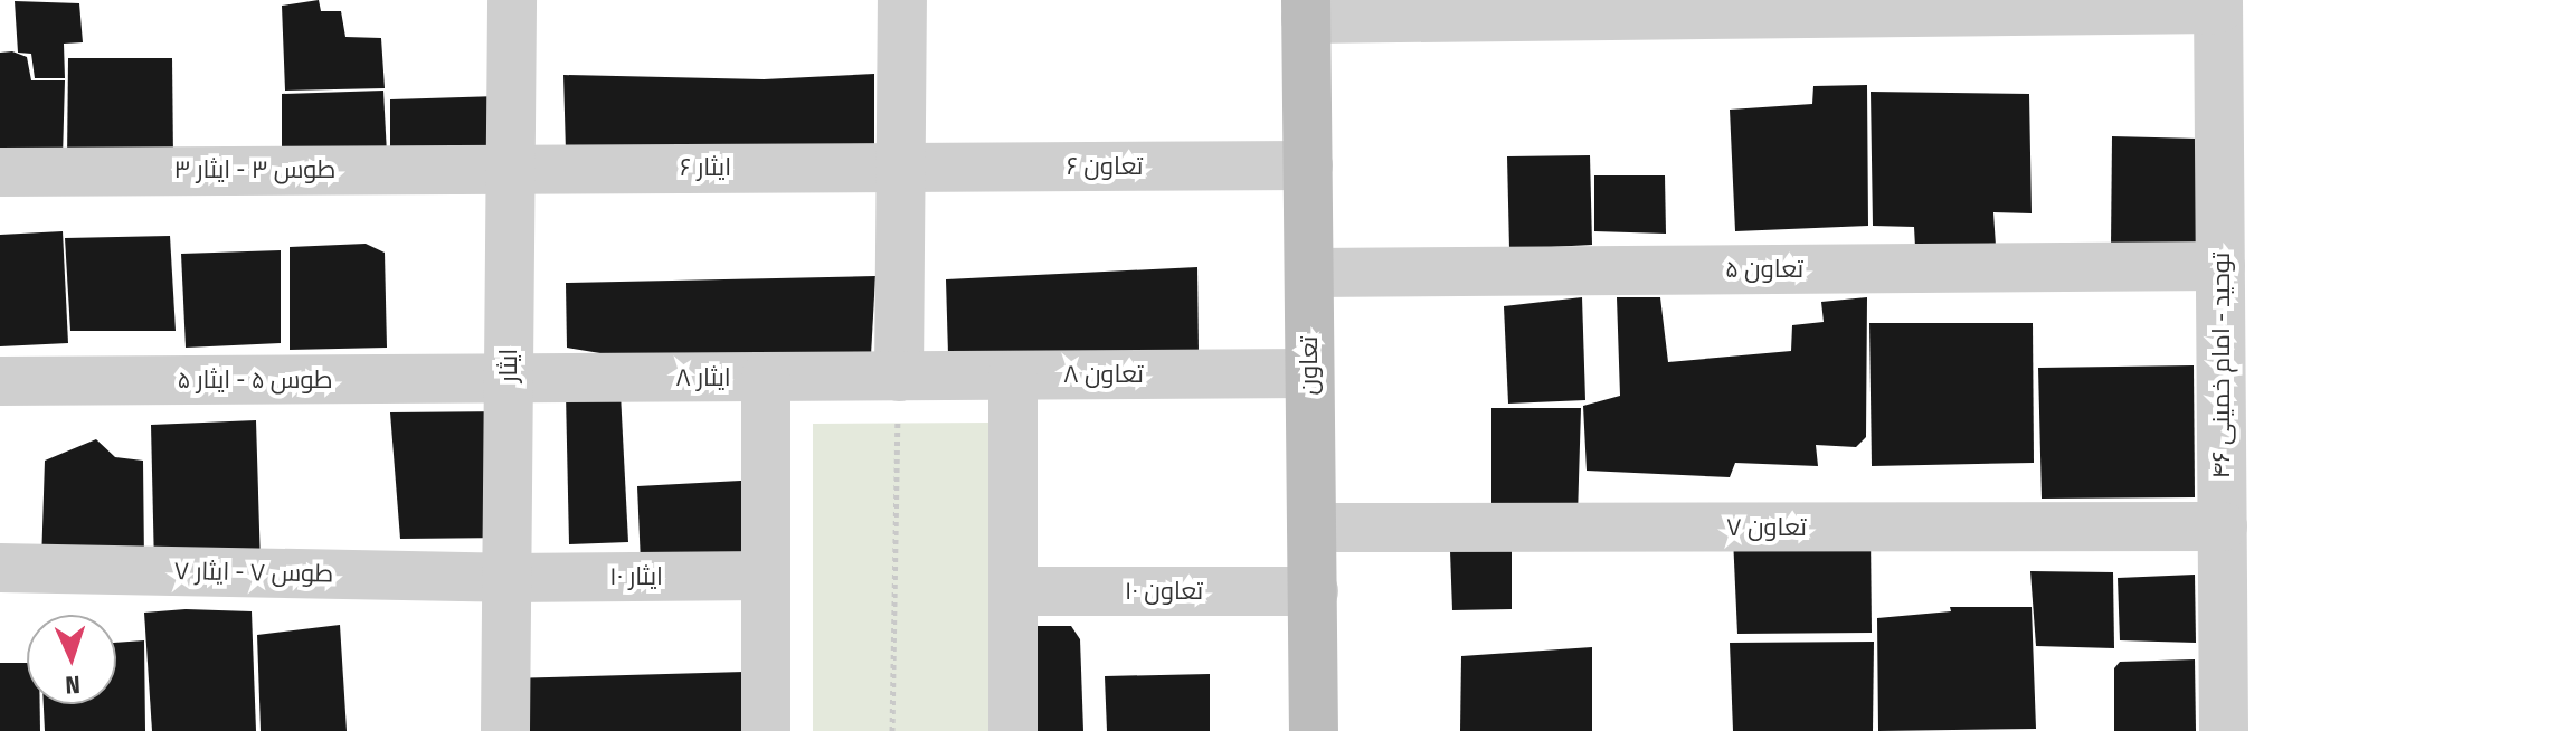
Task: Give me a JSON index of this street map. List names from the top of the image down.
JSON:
{
  "streets": {
    "main road": ["تعاون"],
    "street": [
      "تعاون ۶",
      "ایثار ۶",
      "طوس ۳ - ایثار ۳",
      "تعاون ۵",
      "ایثار",
      "توحید - امام خمینی ۴۶",
      "تعاون ۸",
      "ایثار ۸",
      "طوس ۵ - ایثار ۵",
      "تعاون ۷",
      "طوس ۷ - ایثار ۷",
      "ایثار ۱۰",
      "تعاون ۱۰"
    ]
  },
  "crossings": [
    ["تعاون ۶", "ایثار ۶"],
    ["تعاون ۶", "تعاون"],
    ["ایثار ۶", "طوس ۳ - ایثار ۳"],
    ["ایثار ۶", "ایثار"],
    ["طوس ۳ - ایثار ۳", "ایثار"],
    ["تعاون ۵", "تعاون"],
    ["تعاون ۵", "توحید - امام خمینی ۴۶"],
    ["ایثار", "ایثار ۸"],
    ["ایثار", "طوس ۵ - ایثار ۵"],
    ["ایثار", "طوس ۷ - ایثار ۷"],
    ["ایثار", "ایثار ۱۰"],
    ["تعاون", "تعاون ۸"],
    ["تعاون", "تعاون ۷"],
    ["تعاون", "تعاون ۱۰"],
    ["توحید - امام خمینی ۴۶", "تعاون ۷"],
    ["تعاون ۸", "ایثار ۸"],
    ["ایثار ۸", "طوس ۵ - ایثار ۵"],
    ["طوس ۷ - ایثار ۷", "ایثار ۱۰"]
  ],
  "north": "bottom"
}
